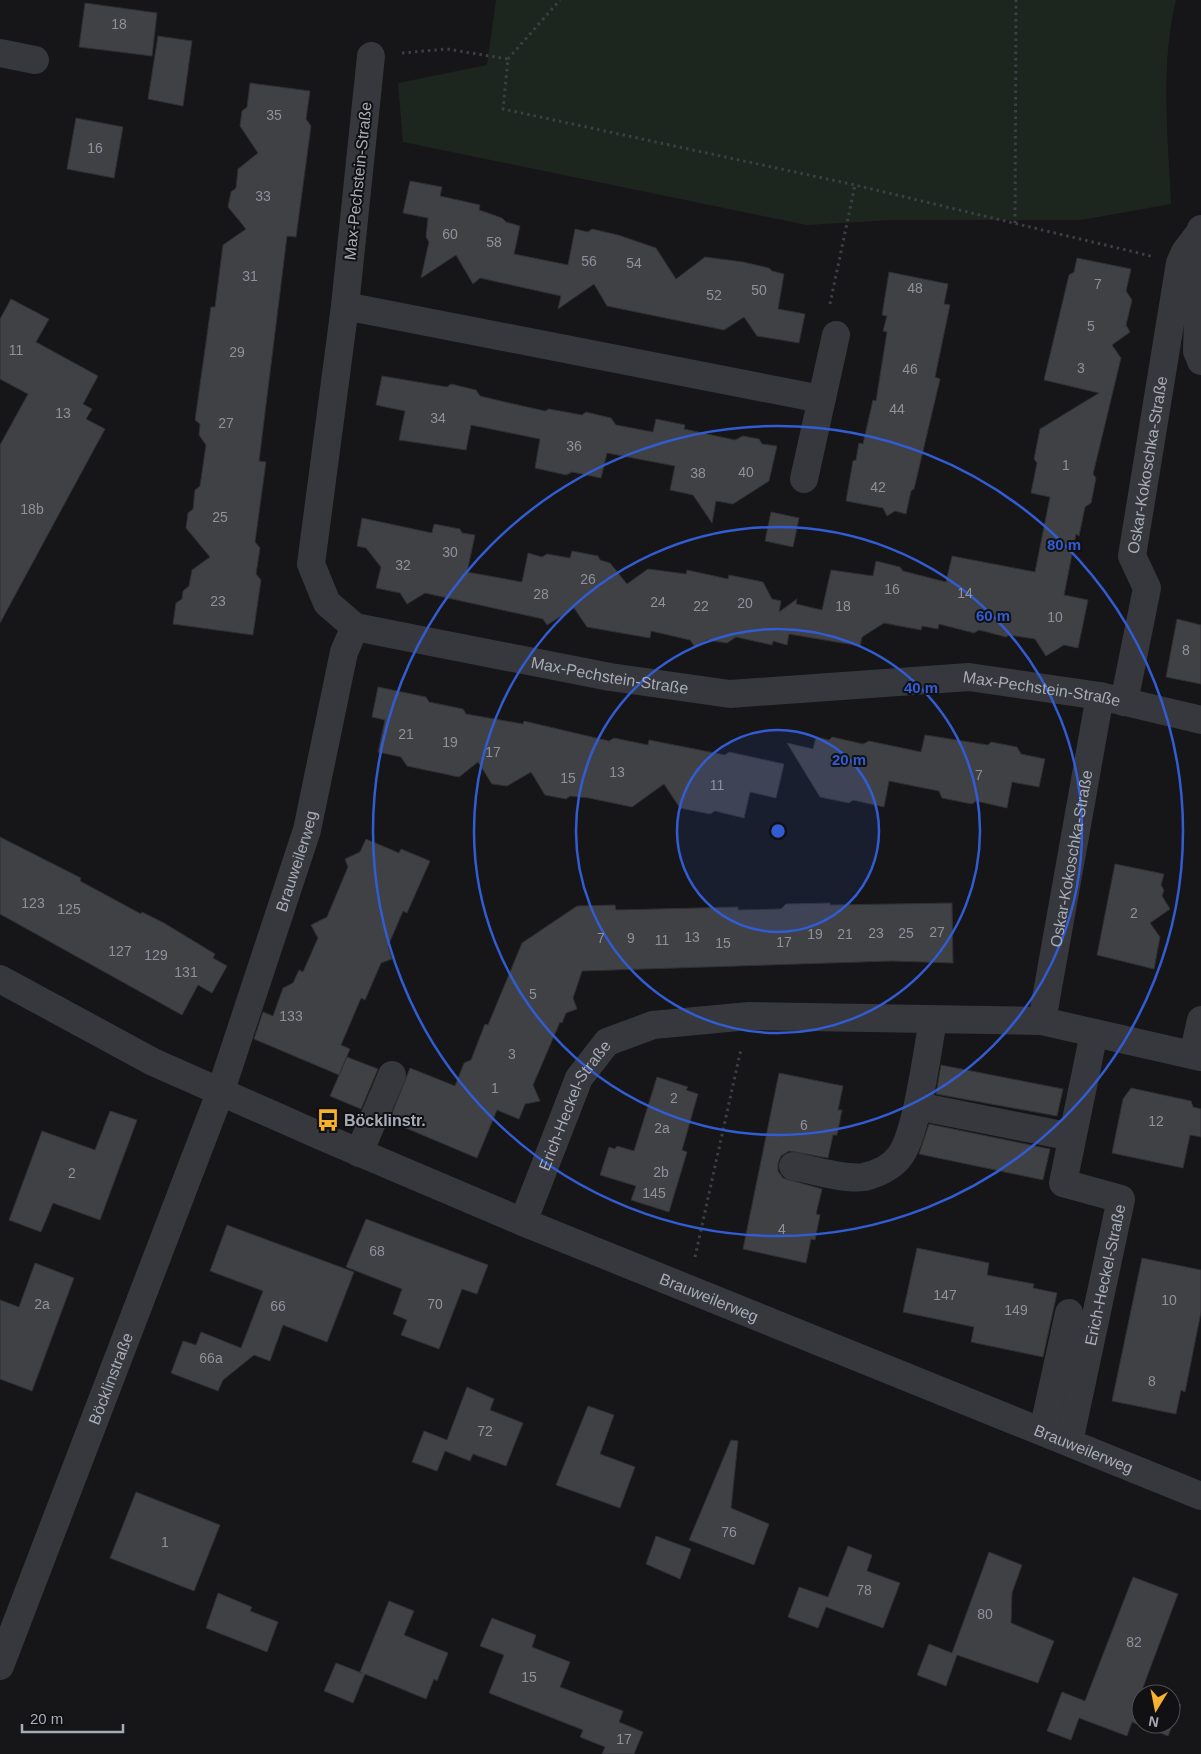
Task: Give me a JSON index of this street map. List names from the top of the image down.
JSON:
{
  "streets": {
    "street": [
      "Max-Pechstein-Straße",
      "Oskar-Kokoschka-Straße",
      "Brauweilerweg",
      "Erich-Heckel-Straße",
      "Böcklinstraße"
    ]
  },
  "crossings": [
    ["Max-Pechstein-Straße", "Oskar-Kokoschka-Straße"],
    ["Max-Pechstein-Straße", "Brauweilerweg"],
    ["Oskar-Kokoschka-Straße", "Erich-Heckel-Straße"],
    ["Brauweilerweg", "Erich-Heckel-Straße"],
    ["Brauweilerweg", "Böcklinstraße"]
  ],
  "places": {
    "bus stop": ["Böcklinstr."]
  },
  "house_numbers": [
    "18",
    "35",
    "16",
    "33",
    "60",
    "58",
    "56",
    "54",
    "31",
    "7",
    "48",
    "50",
    "52",
    "5",
    "11",
    "29",
    "3",
    "46",
    "44",
    "13",
    "34",
    "27",
    "36",
    "1",
    "40",
    "38",
    "42",
    "18b",
    "25",
    "30",
    "32",
    "26",
    "16",
    "14",
    "28",
    "23",
    "24",
    "20",
    "22",
    "18",
    "10",
    "8",
    "21",
    "19",
    "17",
    "13",
    "7",
    "15",
    "11",
    "123",
    "125",
    "2",
    "27",
    "23",
    "25",
    "19",
    "21",
    "13",
    "7",
    "9",
    "11",
    "17",
    "15",
    "127",
    "129",
    "131",
    "5",
    "133",
    "3",
    "1",
    "2",
    "12",
    "6",
    "2a",
    "2b",
    "2",
    "145",
    "4",
    "68",
    "147",
    "10",
    "2a",
    "70",
    "66",
    "149",
    "66a",
    "8",
    "72",
    "76",
    "1",
    "78",
    "80",
    "82",
    "15",
    "17"
  ],
  "scale_bar": "20 m",
  "north": "bottom",
  "rings": [
    "80 m",
    "60 m",
    "40 m",
    "20 m"
  ]
}
